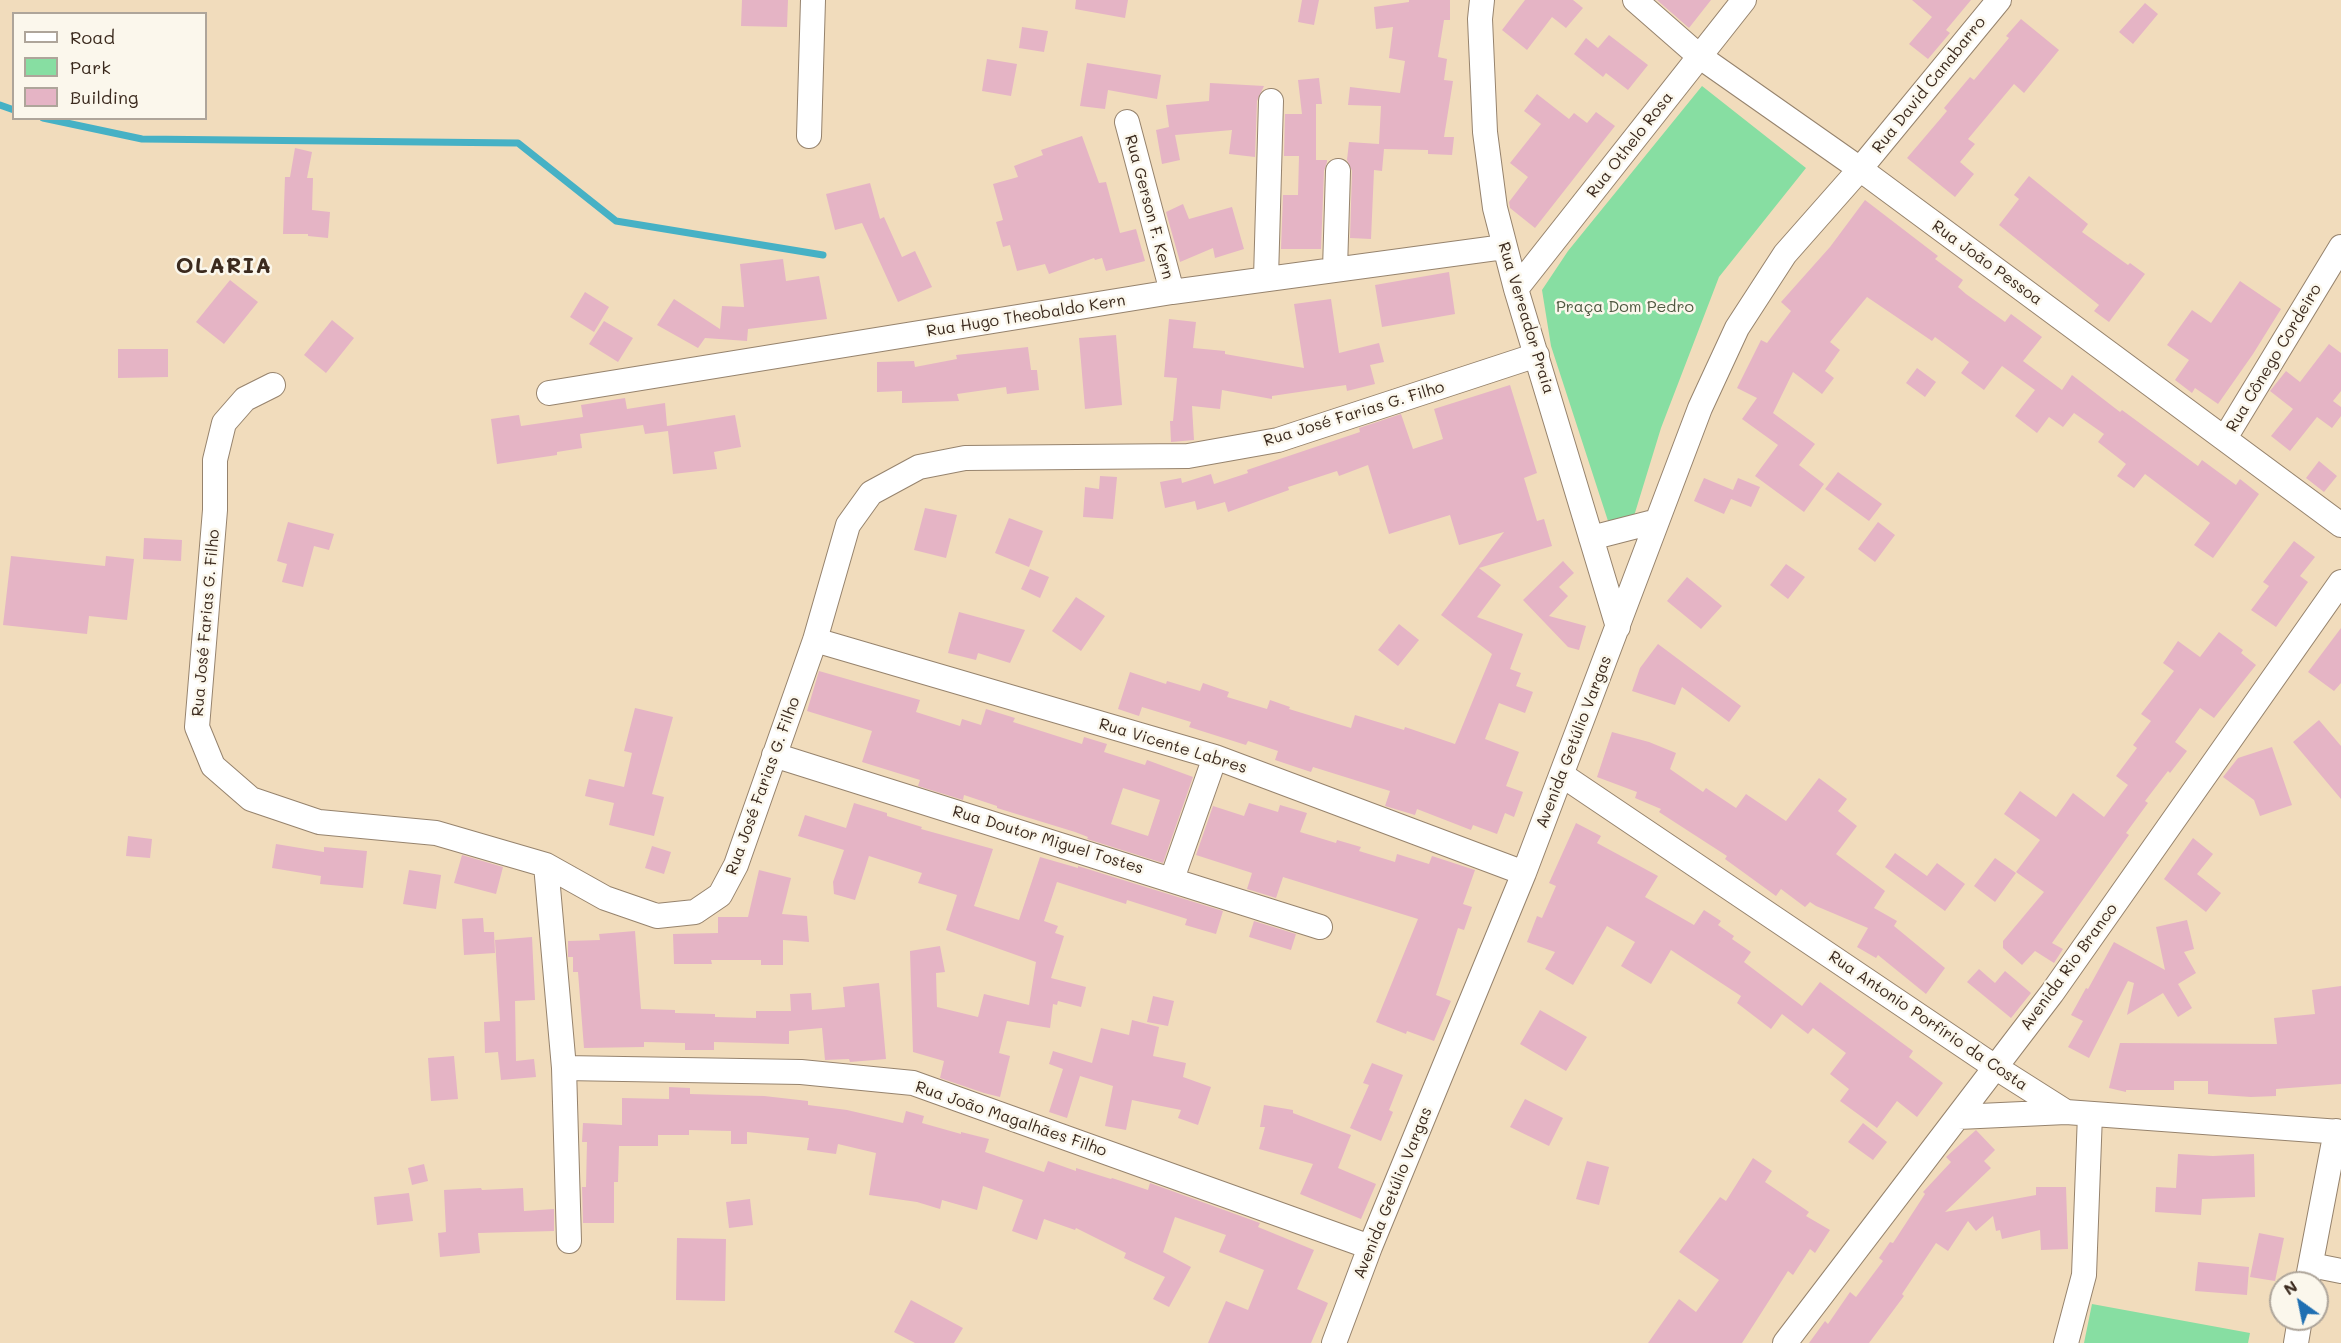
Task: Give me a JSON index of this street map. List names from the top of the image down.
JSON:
{
  "streets": {
    "street": [
      "Rua David Canabarro",
      "Rua Othelo Rosa",
      "Rua Gerson F. Kern",
      "Rua João Pessoa",
      "Rua Hugo Theobaldo Kern",
      "Rua Vereador Praia",
      "Rua Cônego Cordeiro",
      "Rua José Farias G. Filho",
      "Avenida Getúlio Vargas",
      "Rua Vicente Labres",
      "Rua Doutor Miguel Tostes",
      "Avenida Rio Branco",
      "Rua Antonio Porfírio da Costa",
      "Rua João Magalhães Filho"
    ]
  },
  "crossings": [
    ["Rua David Canabarro", "Rua João Pessoa"],
    ["Rua David Canabarro", "Avenida Getúlio Vargas"],
    ["Rua Othelo Rosa", "Rua João Pessoa"],
    ["Rua Othelo Rosa", "Rua Vereador Praia"],
    ["Rua Gerson F. Kern", "Rua Hugo Theobaldo Kern"],
    ["Rua João Pessoa", "Rua Cônego Cordeiro"],
    ["Rua João Pessoa", "Avenida Getúlio Vargas"],
    ["Rua Hugo Theobaldo Kern", "Rua Vereador Praia"],
    ["Rua Vereador Praia", "Rua José Farias G. Filho"],
    ["Rua Vereador Praia", "Avenida Getúlio Vargas"],
    ["Rua José Farias G. Filho", "Rua Vicente Labres"],
    ["Rua José Farias G. Filho", "Rua Doutor Miguel Tostes"],
    ["Avenida Getúlio Vargas", "Rua Vicente Labres"],
    ["Avenida Getúlio Vargas", "Rua Antonio Porfírio da Costa"],
    ["Avenida Getúlio Vargas", "Rua João Magalhães Filho"],
    ["Avenida Rio Branco", "Rua Antonio Porfírio da Costa"]
  ],
  "districts": ["OLARIA"],
  "parks": ["Praça Dom Pedro"],
  "legend": ["Road", "Park", "Building"],
  "north": "top left"
}
